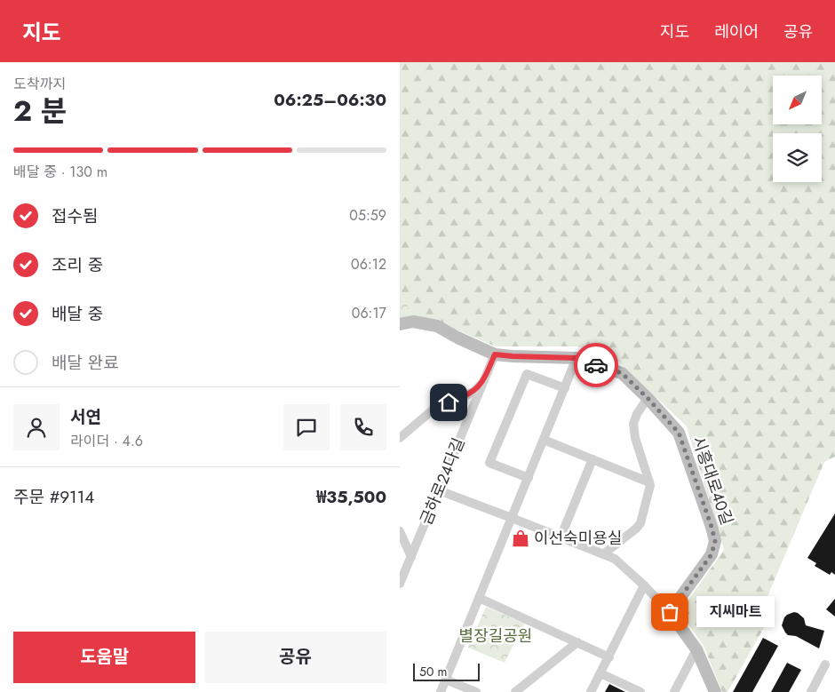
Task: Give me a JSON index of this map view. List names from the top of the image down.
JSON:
{
  "streets": {
    "street": ["시흥대로40길", "금하로24다길"]
  },
  "crossings": [
    ["시흥대로40길", "금하로24다길"]
  ],
  "parks": ["별장길공원"],
  "places": {
    "shop": ["이선숙미용실"],
    "other": ["지씨마트"]
  },
  "scale_bar": "50 m",
  "north": "bottom left",
  "page": {
    "header": "지도",
    "nav": ["지도", "레이어", "공유"],
    "heading": ["2 분", "도착까지", "06:25–06:30"],
    "panel": [
      "서연",
      "라이더 · 4.6",
      "주문 #9114",
      "₩35,500"
    ],
    "bar": "배달 중 · 130 m",
    "list": [
      ["접수됨", "05:59"],
      ["조리 중", "06:12"],
      ["배달 중", "06:17"],
      "배달 완료"
    ],
    "bubble": "지씨마트",
    "buttons": ["도움말", "공유"],
    "scale": "50 m"
  }
}
